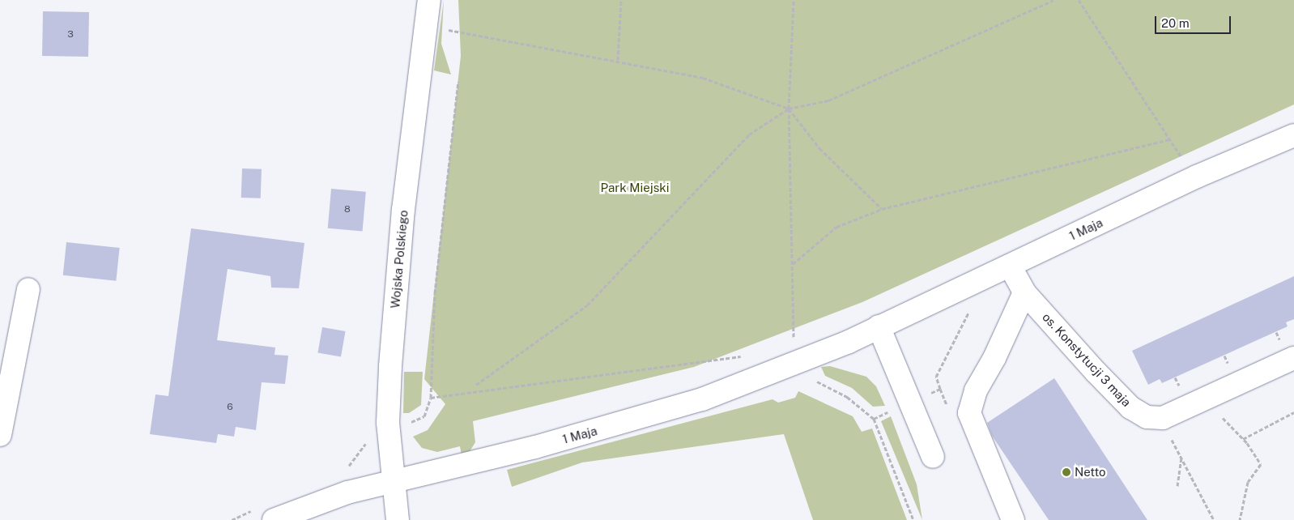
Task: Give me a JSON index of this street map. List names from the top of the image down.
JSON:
{
  "streets": {
    "street": ["1 Maja", "Wojska Polskiego", "os. Konstytucji 3 maja"]
  },
  "crossings": [
    ["1 Maja", "Wojska Polskiego"],
    ["1 Maja", "os. Konstytucji 3 maja"]
  ],
  "parks": ["Park Miejski"],
  "places": ["Netto"],
  "house_numbers": ["3", "8", "6"],
  "scale_bar": "20 m"
}
